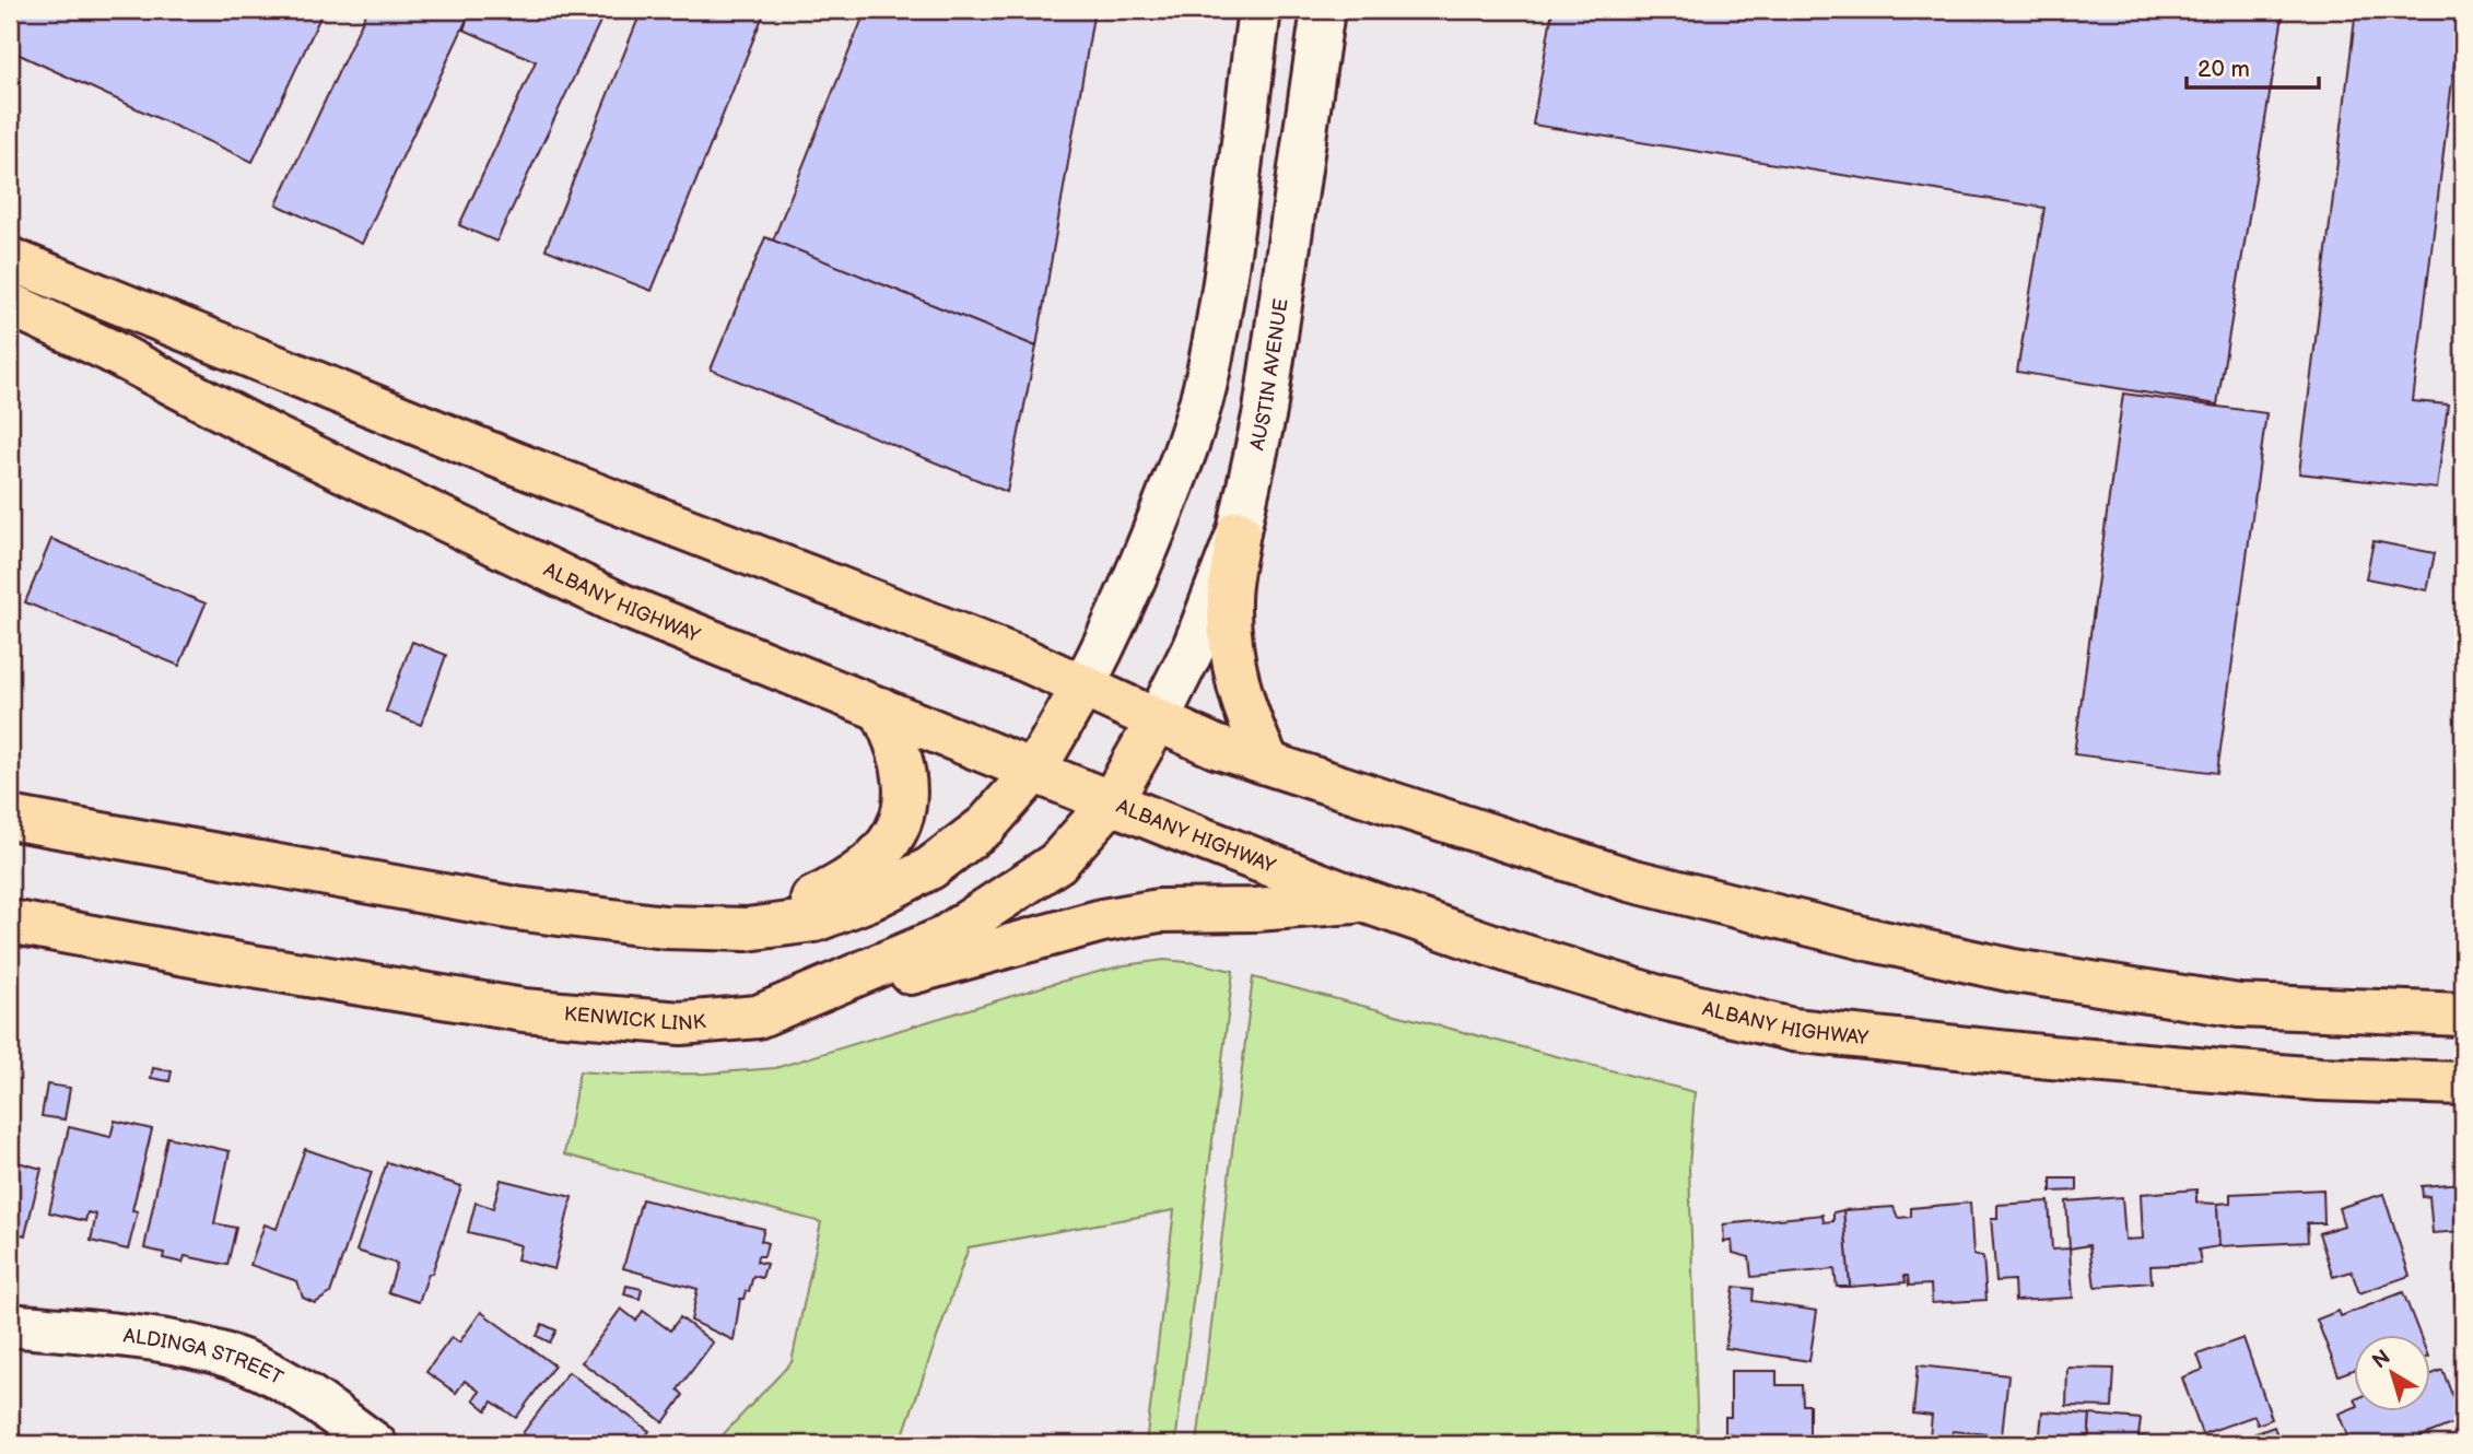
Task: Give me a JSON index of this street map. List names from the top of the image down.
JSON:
{
  "streets": {
    "highway": ["ALBANY HIGHWAY", "KENWICK LINK"],
    "main road": ["AUSTIN AVENUE", "ALDINGA STREET"]
  },
  "crossings": [
    ["AUSTIN AVENUE", "KENWICK LINK"],
    ["ALBANY HIGHWAY", "KENWICK LINK"]
  ],
  "scale_bar": "20 m",
  "north": "top left"
}
